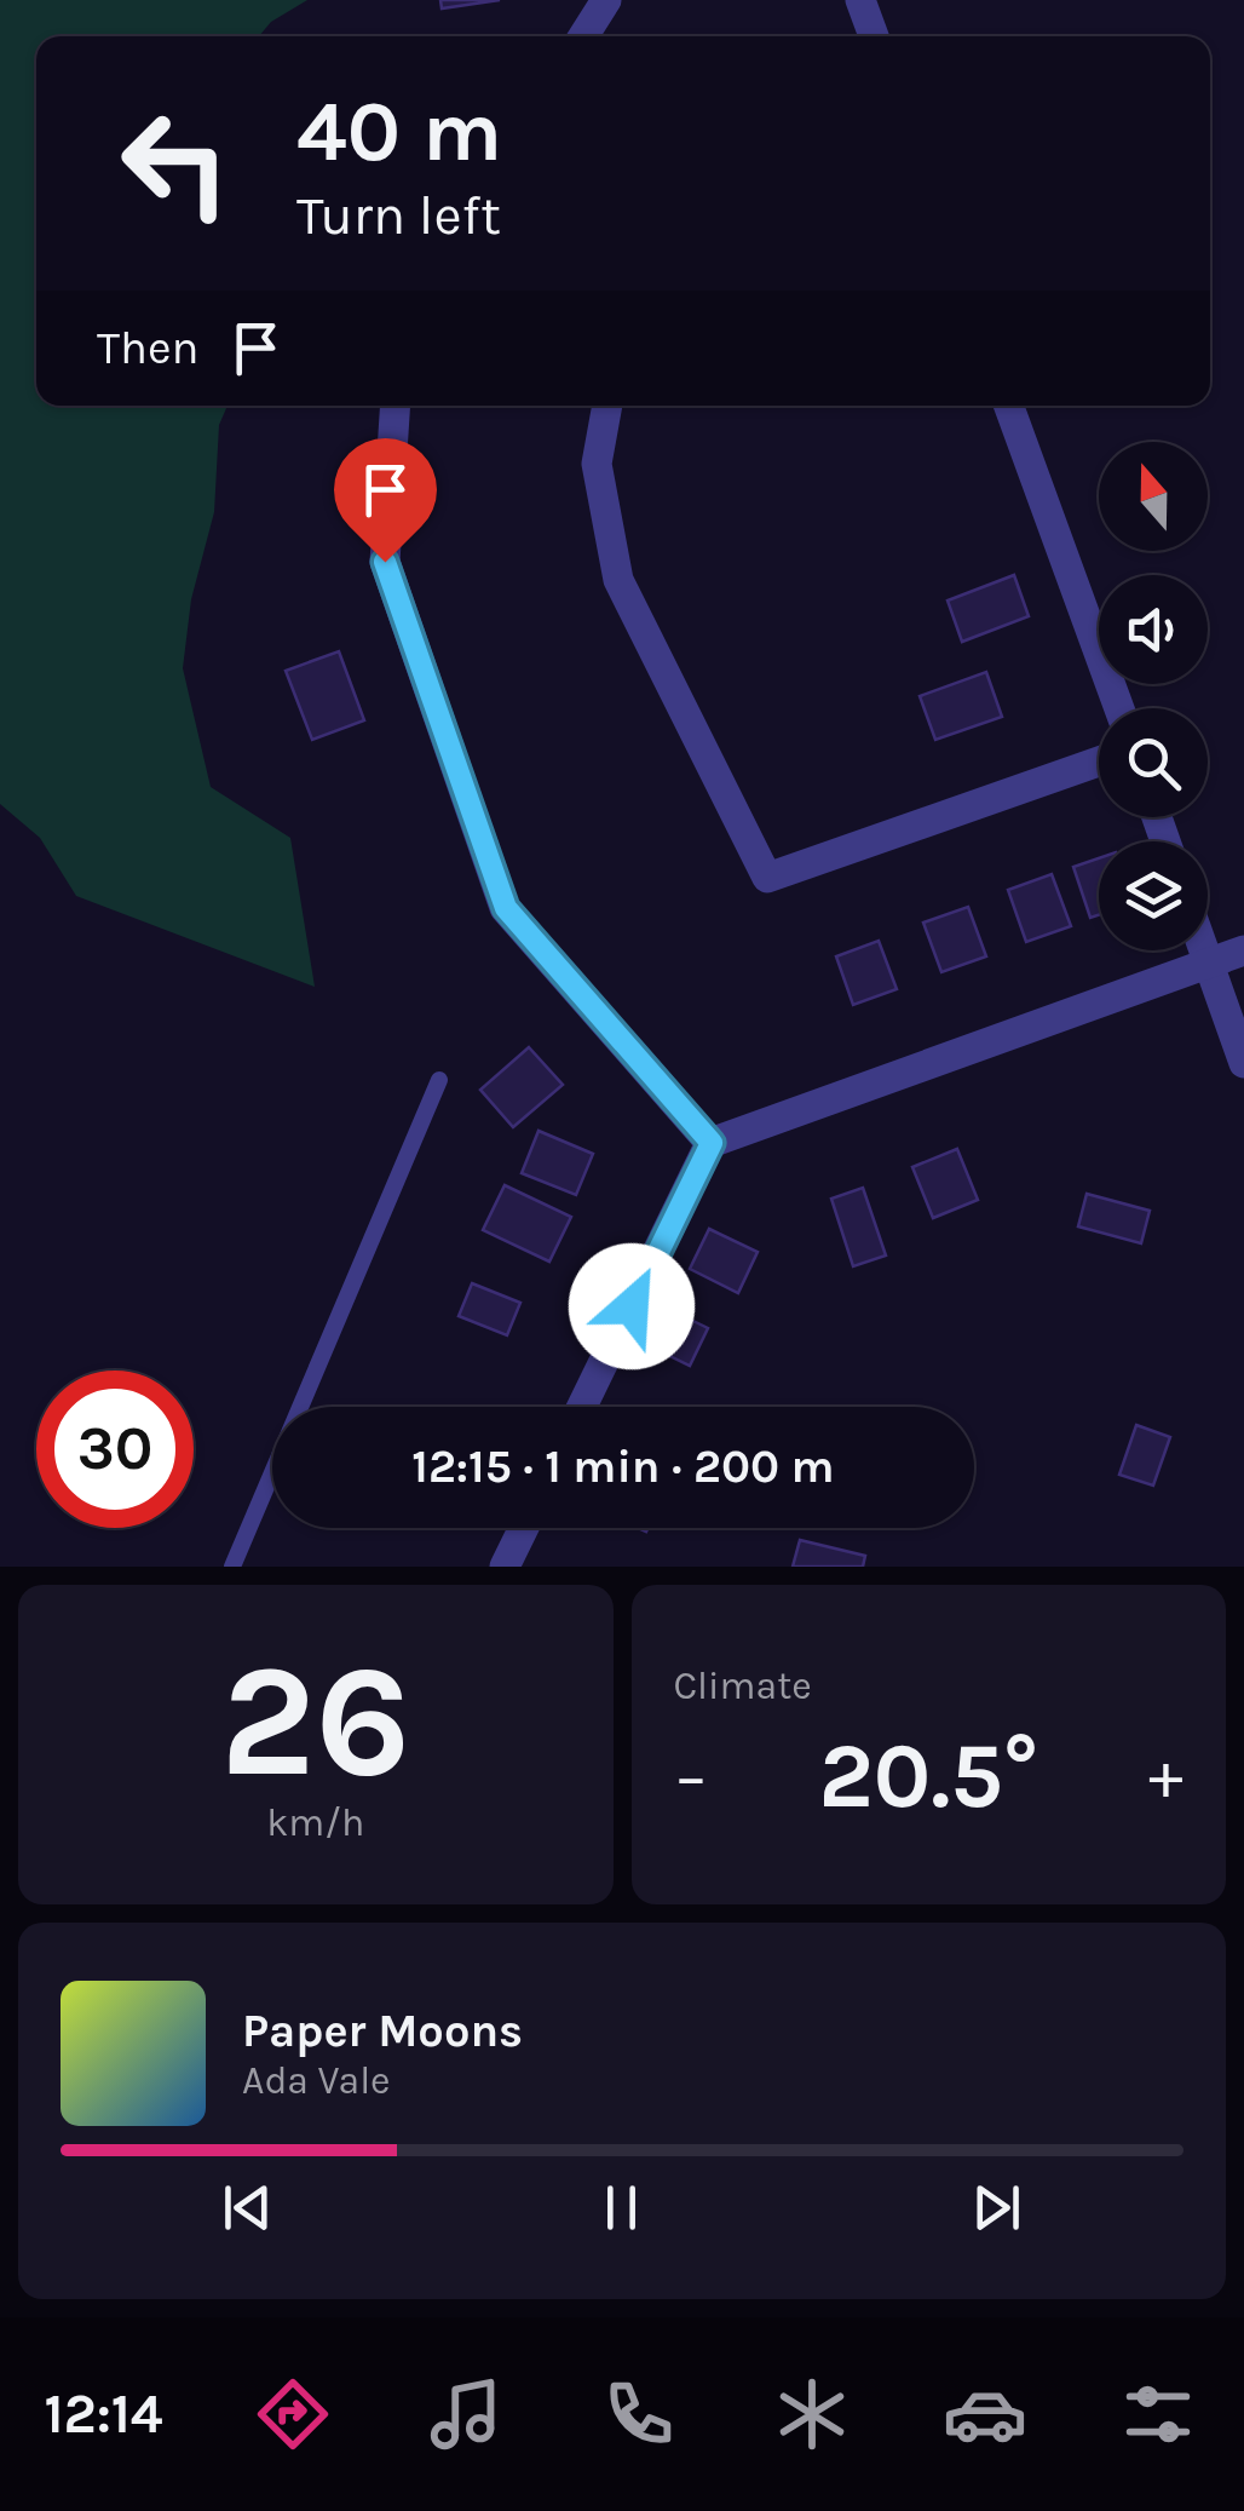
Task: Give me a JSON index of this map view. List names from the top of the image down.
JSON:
{
  "north": "top",
  "page": {
    "turn": ["40 m", "Turn left"],
    "then": "Then",
    "limit": "30",
    "trip": "12:15 · 1 min · 200 m",
    "tile": [
      ["26", "km/h"],
      "Climate"
    ],
    "heat": ["−", "20.5°", "+"],
    "song": ["Paper Moons", "Ada Vale"],
    "tabs": "12:14"
  }
}
